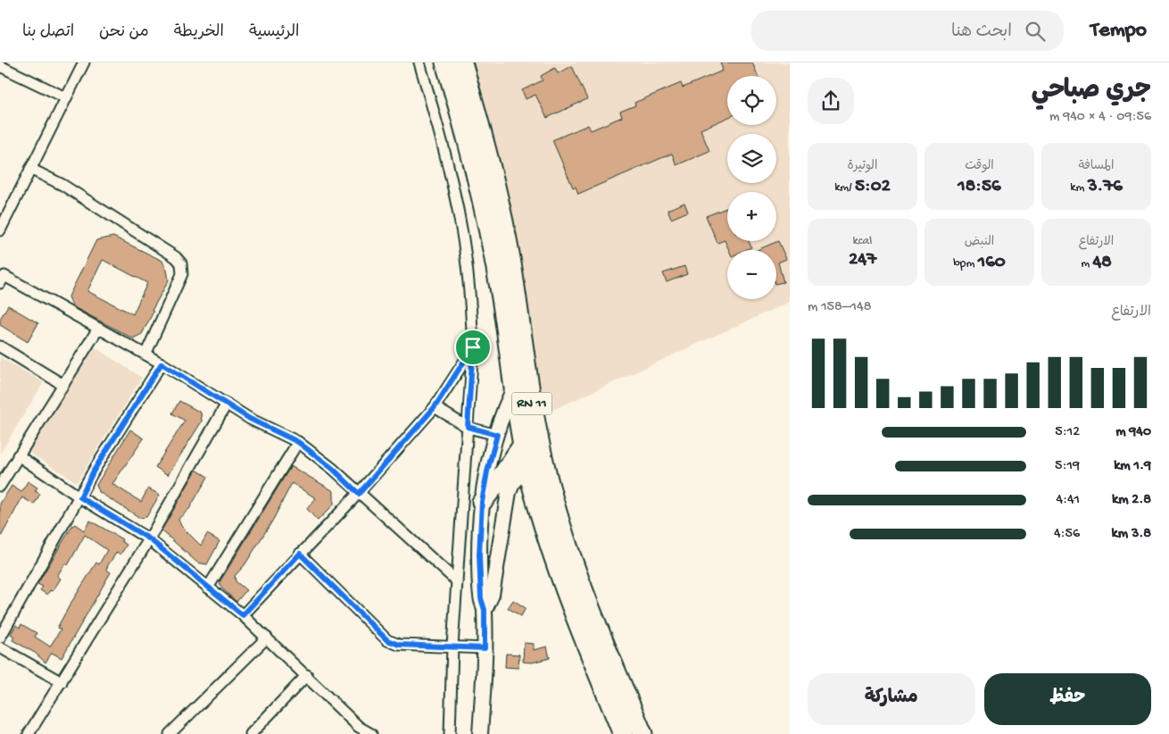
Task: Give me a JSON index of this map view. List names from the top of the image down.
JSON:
{
  "streets": {
    "highway": ["RN 11"]
  },
  "page": {
    "header": "Tempo",
    "search": "ابحث هنا",
    "nav": [
      "الرئيسية",
      "الخريطة",
      "من نحن",
      "اتصل بنا"
    ],
    "heading": ["جري صباحي", "09:56 · 4 × 940 m"],
    "map_buttons": ["+", "−"],
    "stats": [
      ["المسافة", "3.76 km"],
      ["الوقت", "18:56"],
      ["الوتيرة", "5:02 /km"],
      ["الارتفاع", "48 m"],
      ["النبض", "160 bpm"],
      ["kcal", "247"]
    ],
    "chart": ["الارتفاع", "148–158 m"],
    "list": [
      {
        "name": "940 m",
        "note": "5:12"
      },
      {
        "name": "1.9 km",
        "note": "5:19"
      },
      {
        "name": "2.8 km",
        "note": "4:41"
      },
      {
        "name": "3.8 km",
        "note": "4:56"
      }
    ],
    "buttons": ["حفظ", "مشاركة"]
  }
}
